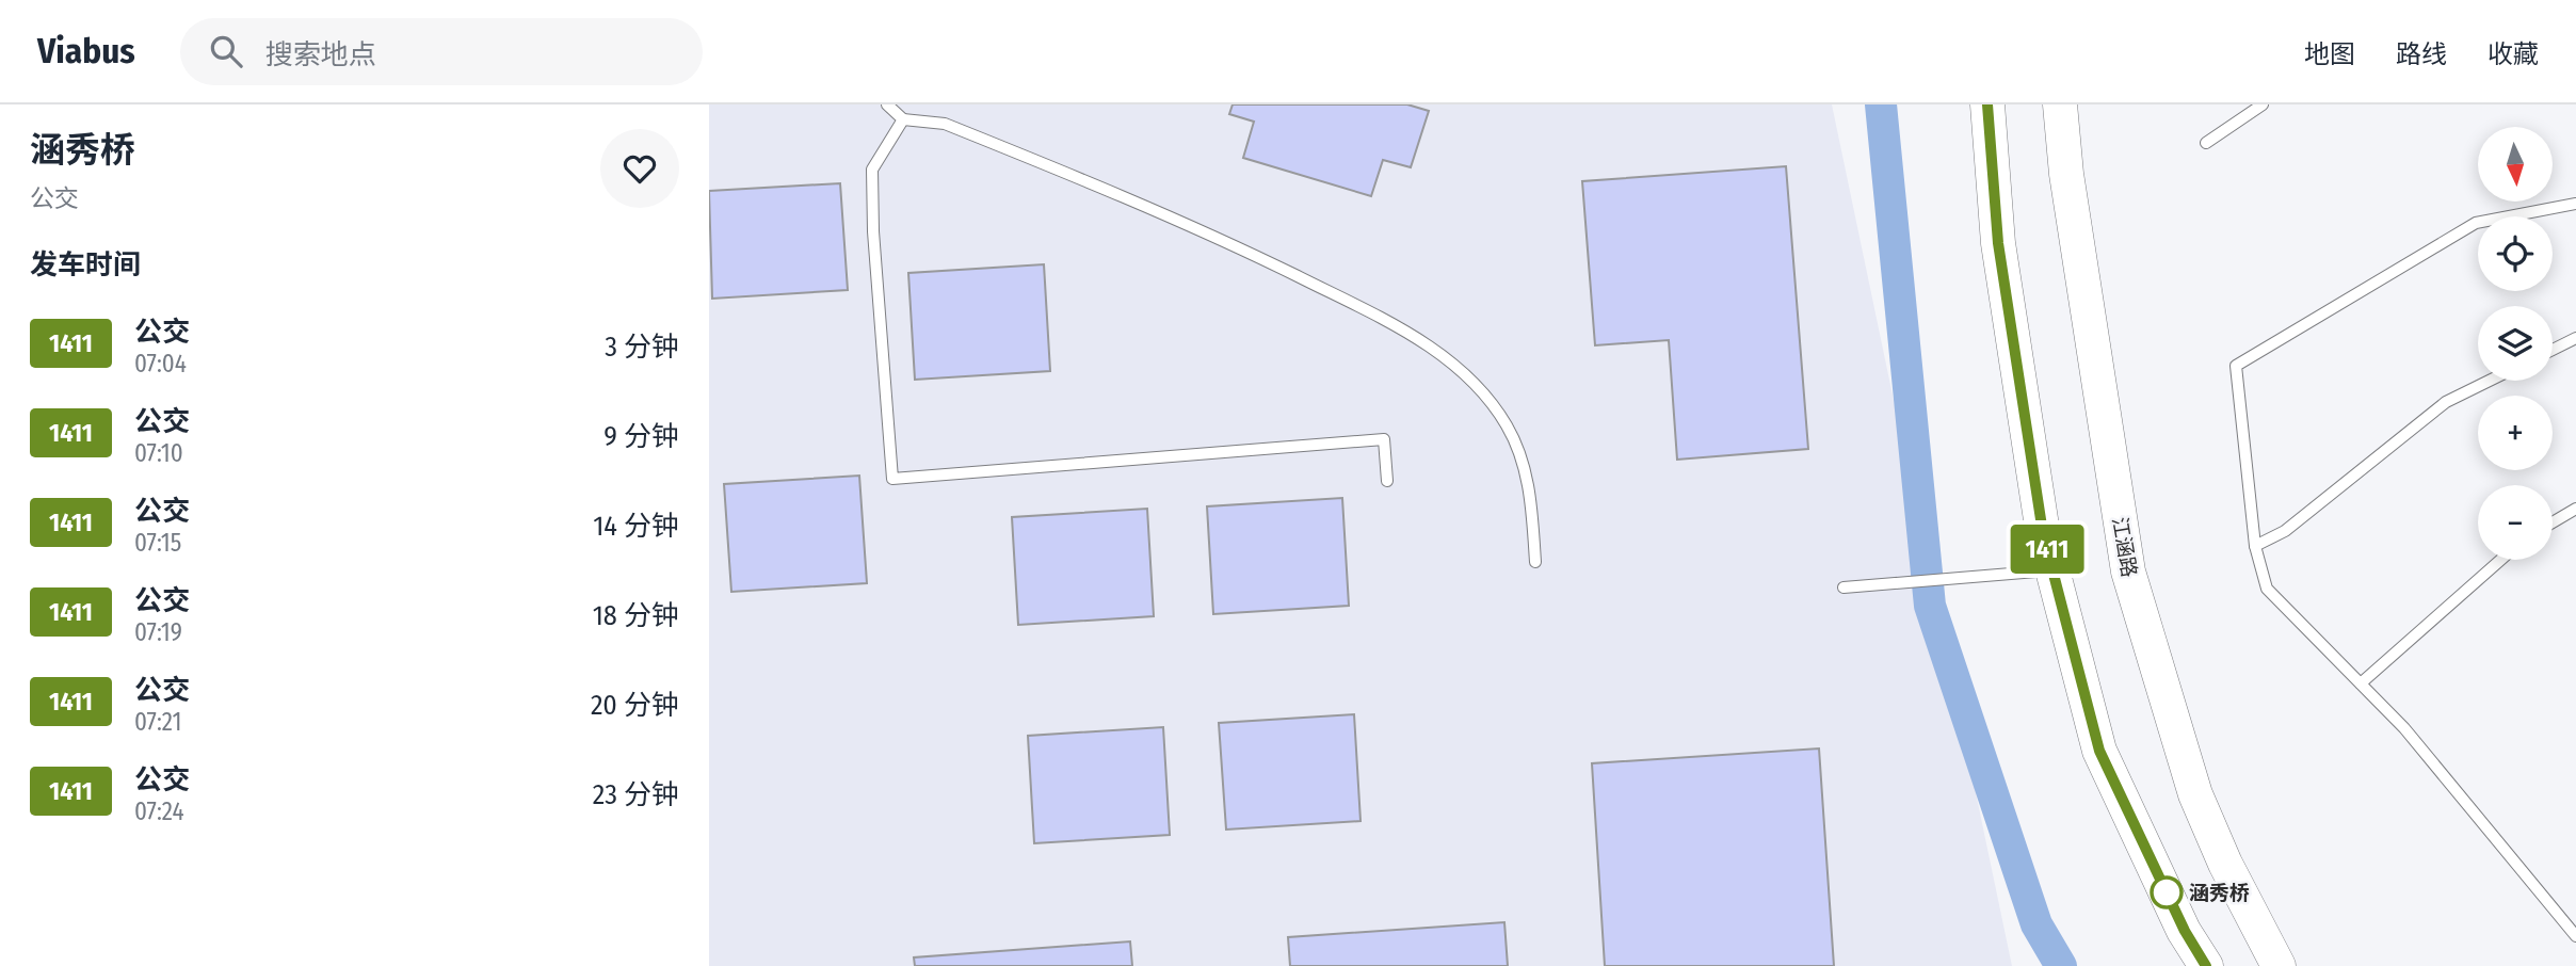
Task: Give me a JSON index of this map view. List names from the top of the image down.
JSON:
{
  "streets": {
    "main road": ["江涵路"]
  },
  "places": ["涵秀桥"],
  "lines": ["bus line 1411"],
  "north": "bottom",
  "page": {
    "header": "Viabus",
    "search": "搜索地点",
    "nav": ["地图", "路线", "收藏"],
    "heading": [
      ["涵秀桥", "公交"],
      "发车时间"
    ],
    "on_map": "1411",
    "map_buttons": ["+", "−"],
    "list": [
      {
        "mark": "1411",
        "name": "公交",
        "note": "07:04",
        "value": "3 分钟"
      },
      {
        "mark": "1411",
        "name": "公交",
        "note": "07:10",
        "value": "9 分钟"
      },
      {
        "mark": "1411",
        "name": "公交",
        "note": "07:15",
        "value": "14 分钟"
      },
      {
        "mark": "1411",
        "name": "公交",
        "note": "07:19",
        "value": "18 分钟"
      },
      {
        "mark": "1411",
        "name": "公交",
        "note": "07:21",
        "value": "20 分钟"
      },
      {
        "mark": "1411",
        "name": "公交",
        "note": "07:24",
        "value": "23 分钟"
      }
    ]
  }
}
